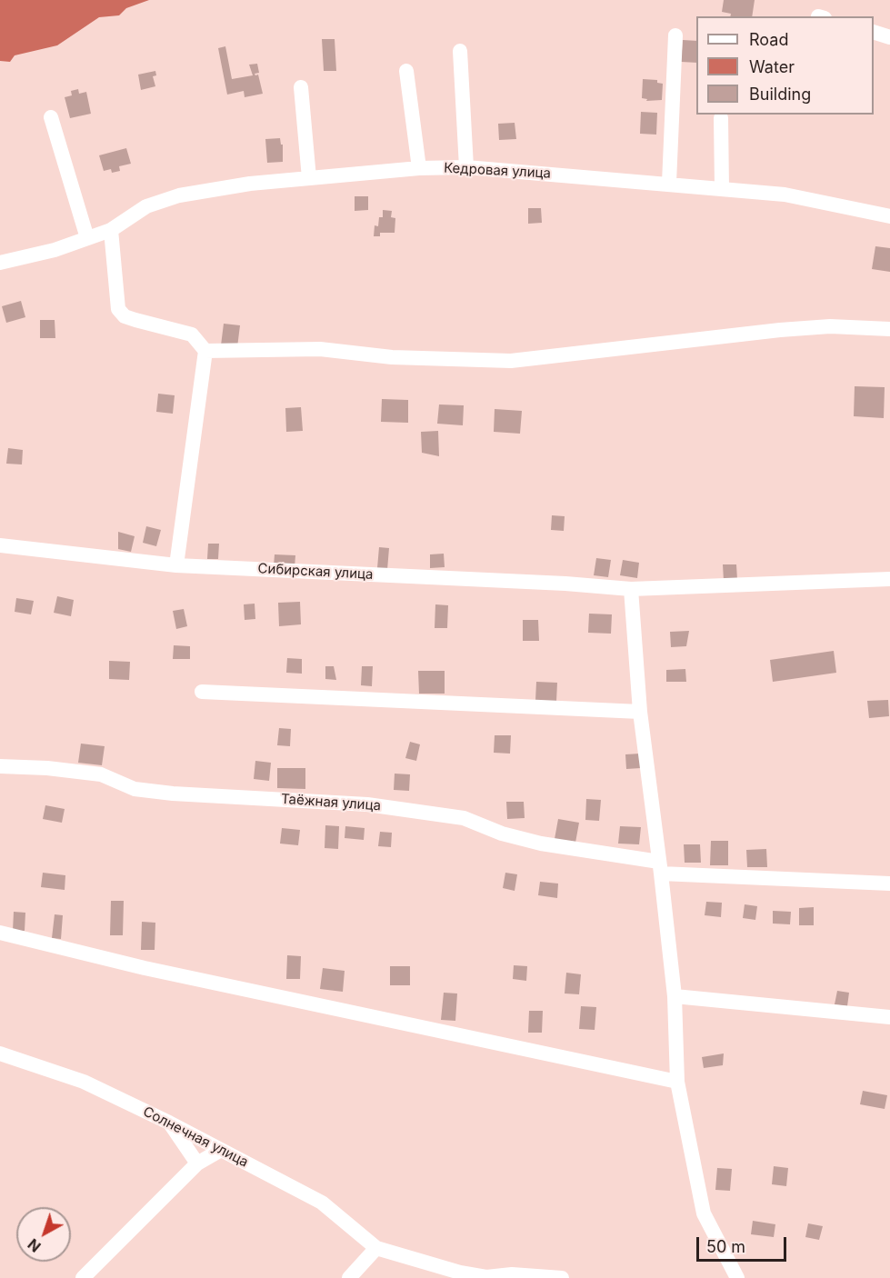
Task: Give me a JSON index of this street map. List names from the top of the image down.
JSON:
{
  "streets": {
    "street": [
      "Кедровая улица",
      "Сибирская улица",
      "Таёжная улица",
      "Солнечная улица"
    ]
  },
  "legend": ["Road", "Water", "Building"],
  "scale_bar": "50 m",
  "north": "bottom left"
}
